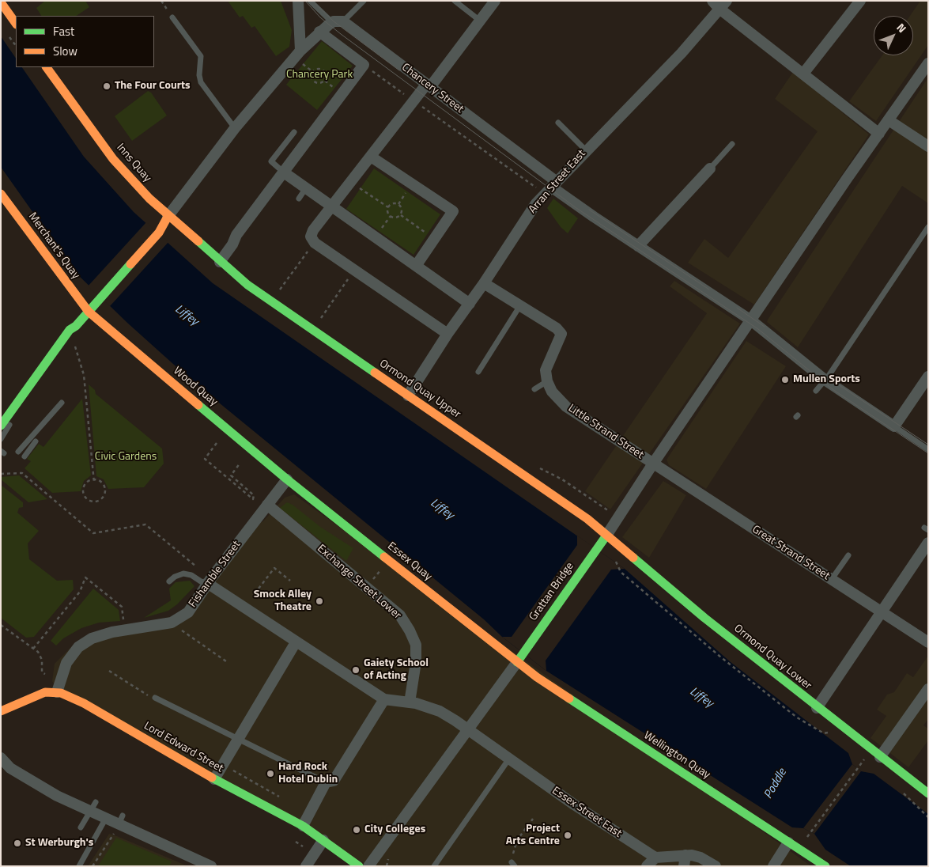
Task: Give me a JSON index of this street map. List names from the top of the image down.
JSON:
{
  "streets": {
    "main road": [
      "Inns Quay",
      "Merchant's Quay",
      "Wood Quay",
      "Ormond Quay Upper",
      "Essex Quay",
      "Grattan Bridge",
      "Ormond Quay Lower",
      "Lord Edward Street",
      "Wellington Quay"
    ],
    "street": [
      "Chancery Street",
      "Arran Street East",
      "Little Strand Street",
      "Great Strand Street",
      "Fishamble Street",
      "Exchange Street Lower",
      "Essex Street East"
    ]
  },
  "crossings": [
    ["Chancery Street", "Arran Street East"],
    ["Inns Quay", "Ormond Quay Upper"],
    ["Arran Street East", "Ormond Quay Upper"],
    ["Merchant's Quay", "Wood Quay"],
    ["Wood Quay", "Essex Quay"],
    ["Wood Quay", "Fishamble Street"],
    ["Ormond Quay Upper", "Grattan Bridge"],
    ["Ormond Quay Upper", "Ormond Quay Lower"],
    ["Little Strand Street", "Great Strand Street"],
    ["Essex Quay", "Fishamble Street"],
    ["Essex Quay", "Grattan Bridge"],
    ["Essex Quay", "Wellington Quay"],
    ["Fishamble Street", "Exchange Street Lower"],
    ["Fishamble Street", "Lord Edward Street"],
    ["Exchange Street Lower", "Essex Street East"],
    ["Grattan Bridge", "Ormond Quay Lower"],
    ["Grattan Bridge", "Wellington Quay"]
  ],
  "water": ["Liffey", "Poddle"],
  "parks": ["Chancery Park", "Civic Gardens"],
  "places": [
    "The Four Courts",
    "Mullen Sports",
    "Smock Alley Theatre",
    "Gaiety School of Acting",
    "Hard Rock Hotel Dublin",
    "City Colleges",
    "Project Arts Centre",
    "St Werburgh's"
  ],
  "legend": ["Fast", "Slow"],
  "north": "top right"
}
